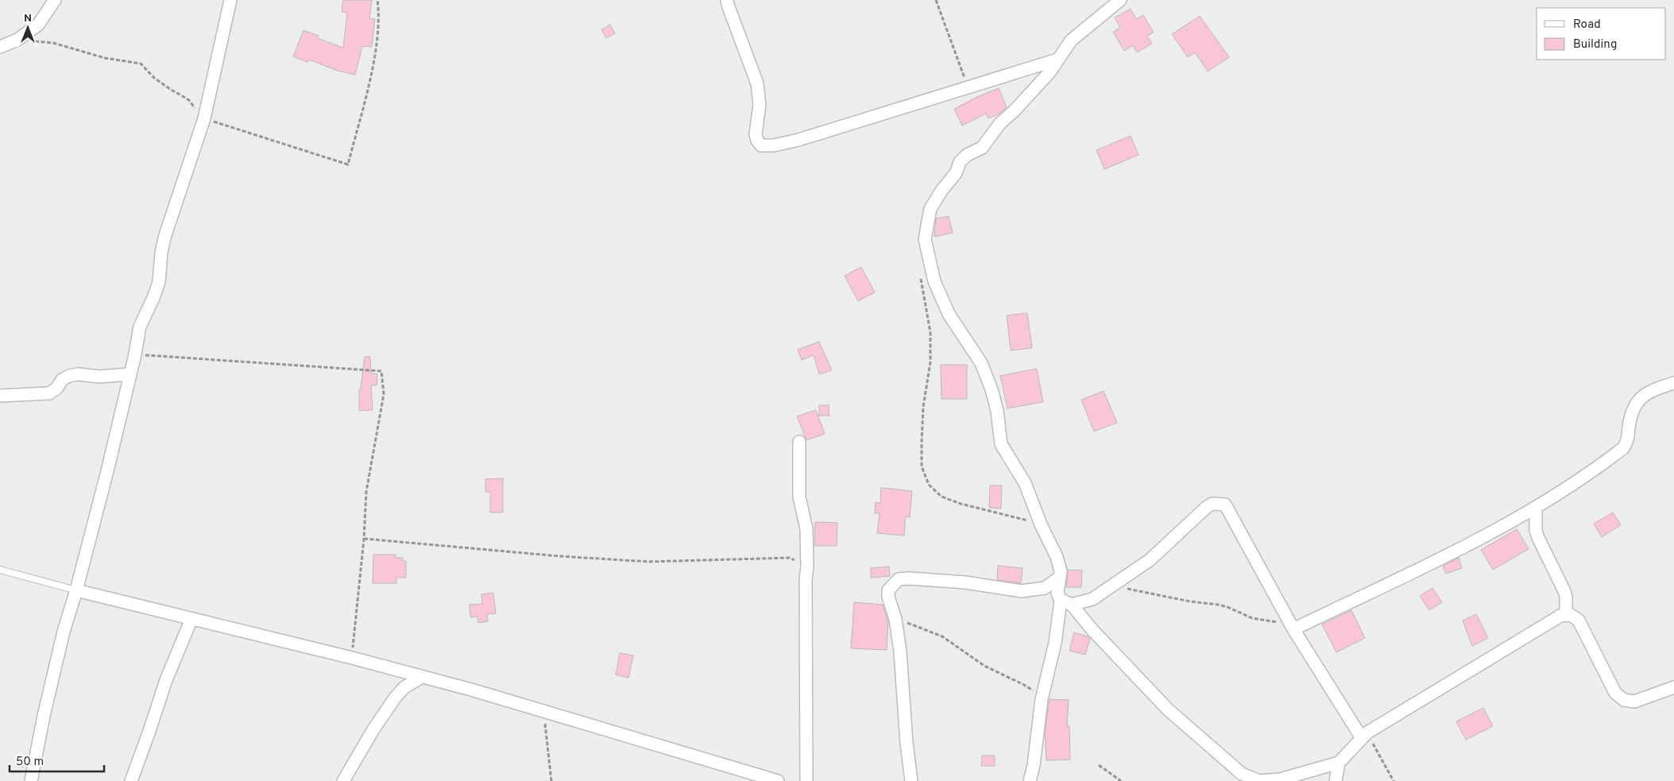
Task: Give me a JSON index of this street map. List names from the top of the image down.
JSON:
{
  "legend": ["Road", "Building"],
  "scale_bar": "50 m",
  "north": "top"
}
